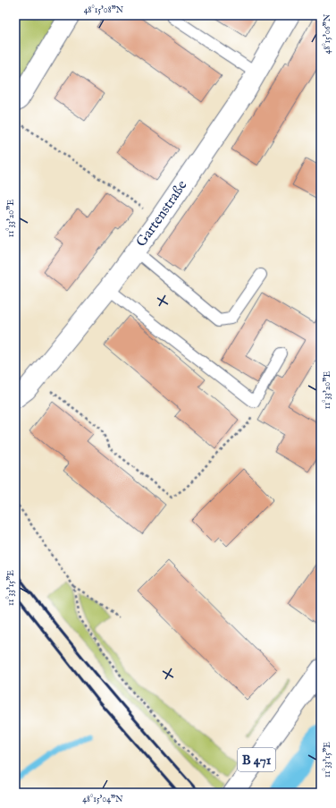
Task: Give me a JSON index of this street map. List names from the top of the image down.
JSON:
{
  "streets": {
    "street": ["Gartenstraße", "B 471"]
  },
  "coordinates": [
    "48°15'08\"N",
    "48°15'06\"N",
    "11°33'20\"E",
    "11°33'15\"E",
    "48°15'04\"N"
  ]
}
